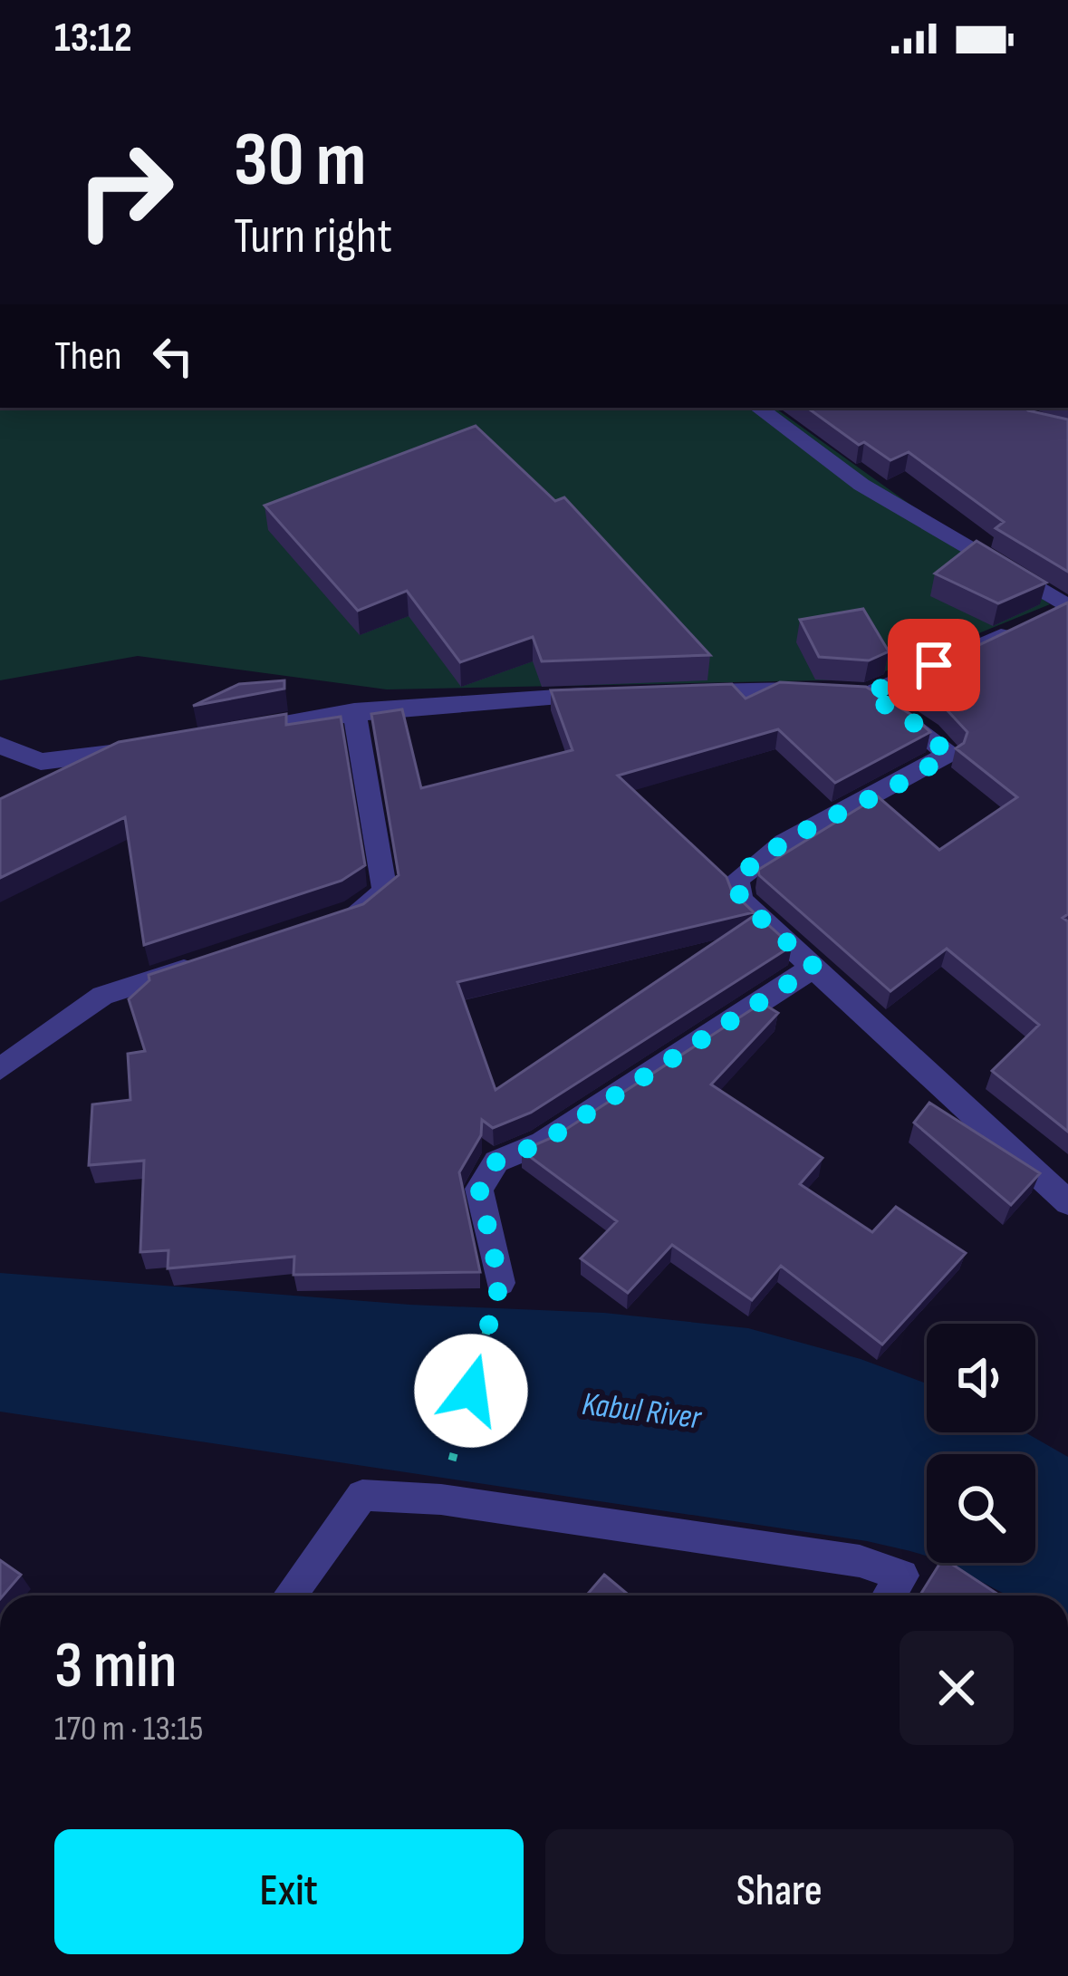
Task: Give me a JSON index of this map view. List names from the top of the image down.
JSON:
{
  "water": ["Kabul River"],
  "page": {
    "status": "13:12",
    "turn": ["30 m", "Turn right"],
    "then": "Then",
    "heading": ["3 min", "170 m · 13:15"],
    "buttons": ["Exit", "Share"]
  }
}
